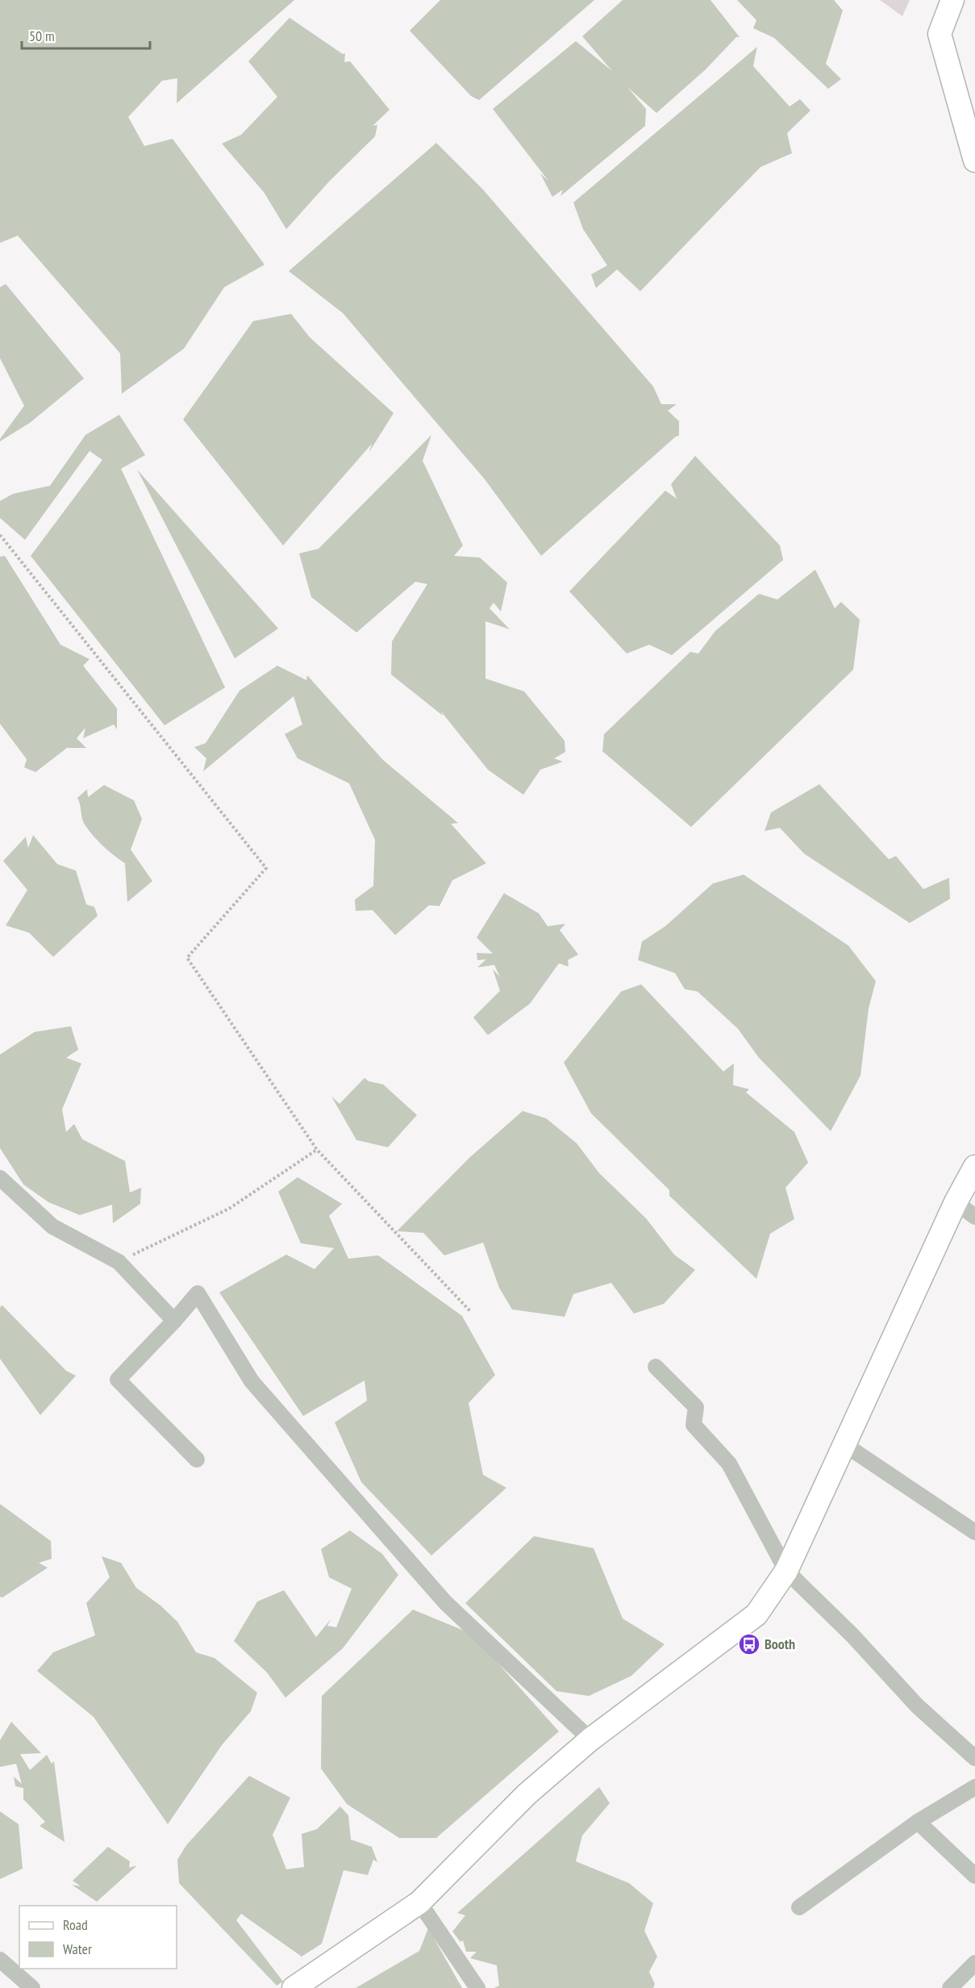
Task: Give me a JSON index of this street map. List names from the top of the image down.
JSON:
{
  "places": {
    "bus stop": ["Booth"]
  },
  "legend": ["Road", "Water"],
  "scale_bar": "50 m"
}
